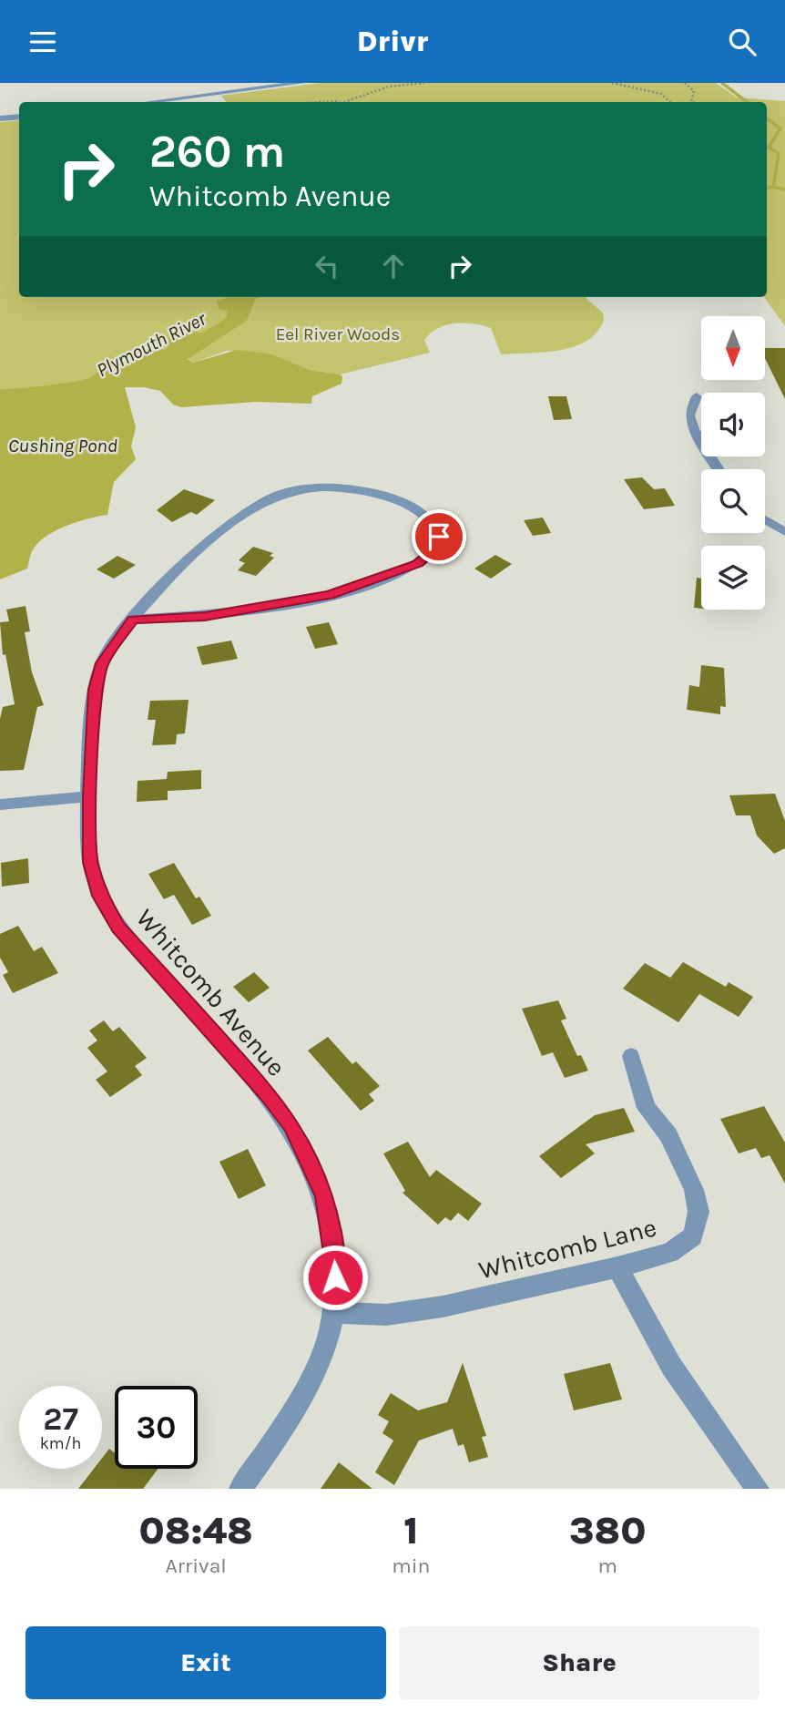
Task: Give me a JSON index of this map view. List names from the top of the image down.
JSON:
{
  "streets": {
    "street": ["Whitcomb Avenue", "Whitcomb Lane"]
  },
  "crossings": [
    ["Whitcomb Avenue", "Whitcomb Lane"]
  ],
  "water": ["Plymouth River", "Cushing Pond"],
  "parks": ["Eel River Woods"],
  "north": "bottom",
  "page": {
    "header": "Drivr",
    "turn": ["260 m", "Whitcomb Avenue"],
    "speed": "27 km/h",
    "limit": "30",
    "eta": [
      "08:48",
      "Arrival",
      "1",
      "min",
      "380",
      "m"
    ],
    "buttons": ["Exit", "Share"]
  }
}
